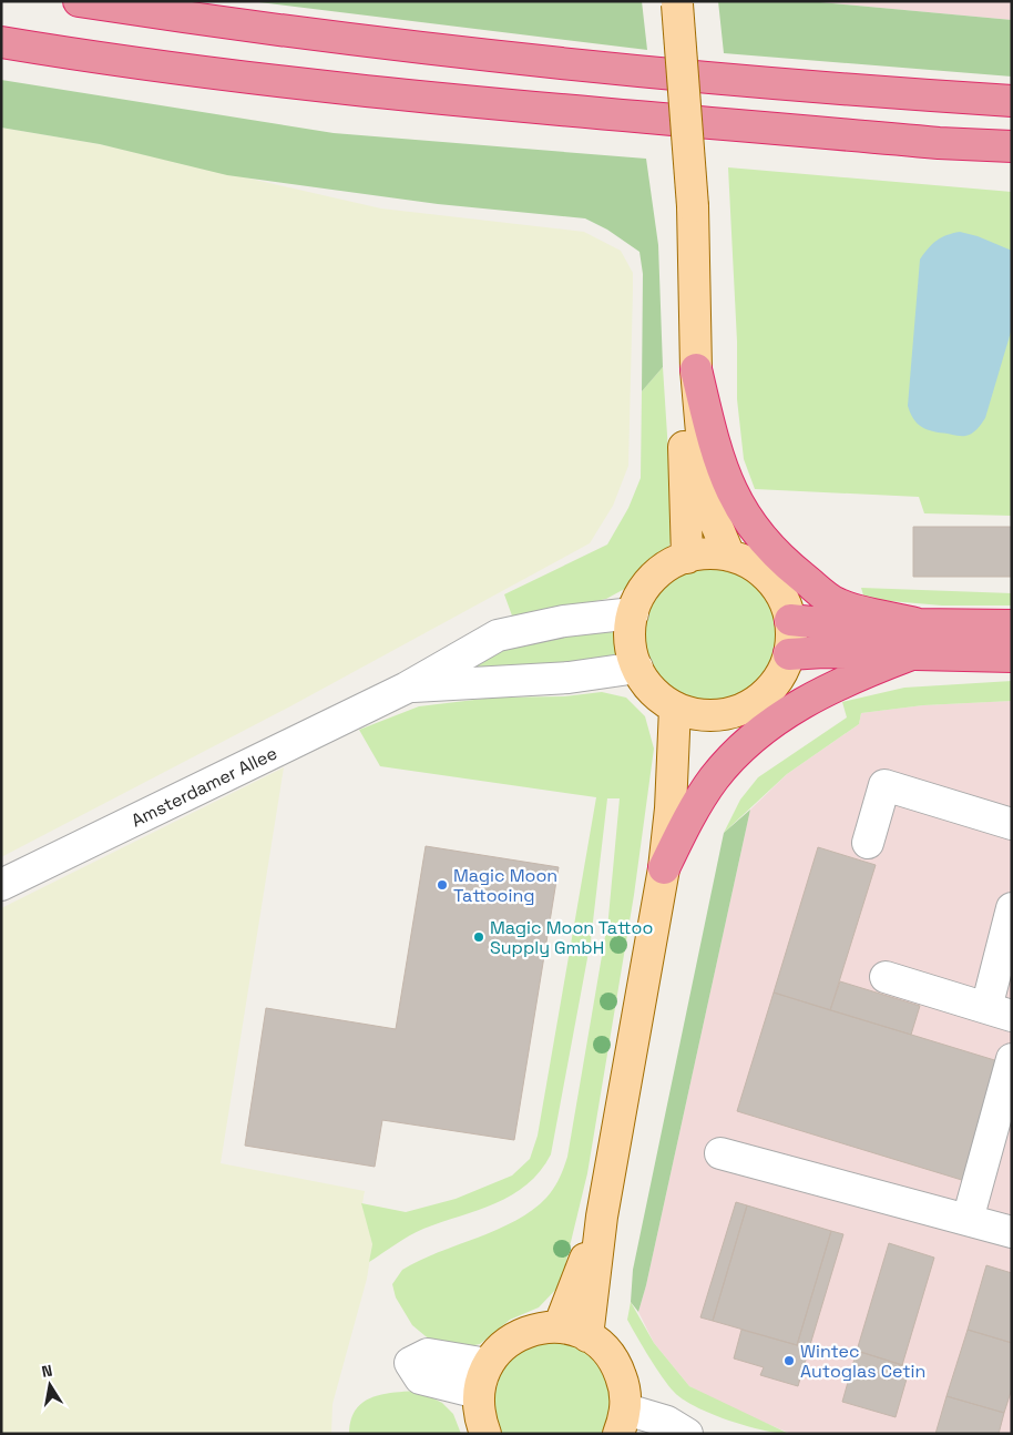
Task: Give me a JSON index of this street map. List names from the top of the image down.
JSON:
{
  "streets": {
    "street": ["Amsterdamer Allee"]
  },
  "places": ["Magic Moon Tattooing", "Magic Moon Tattoo Supply GmbH", "Wintec Autoglas Cetin"],
  "north": "top"
}
